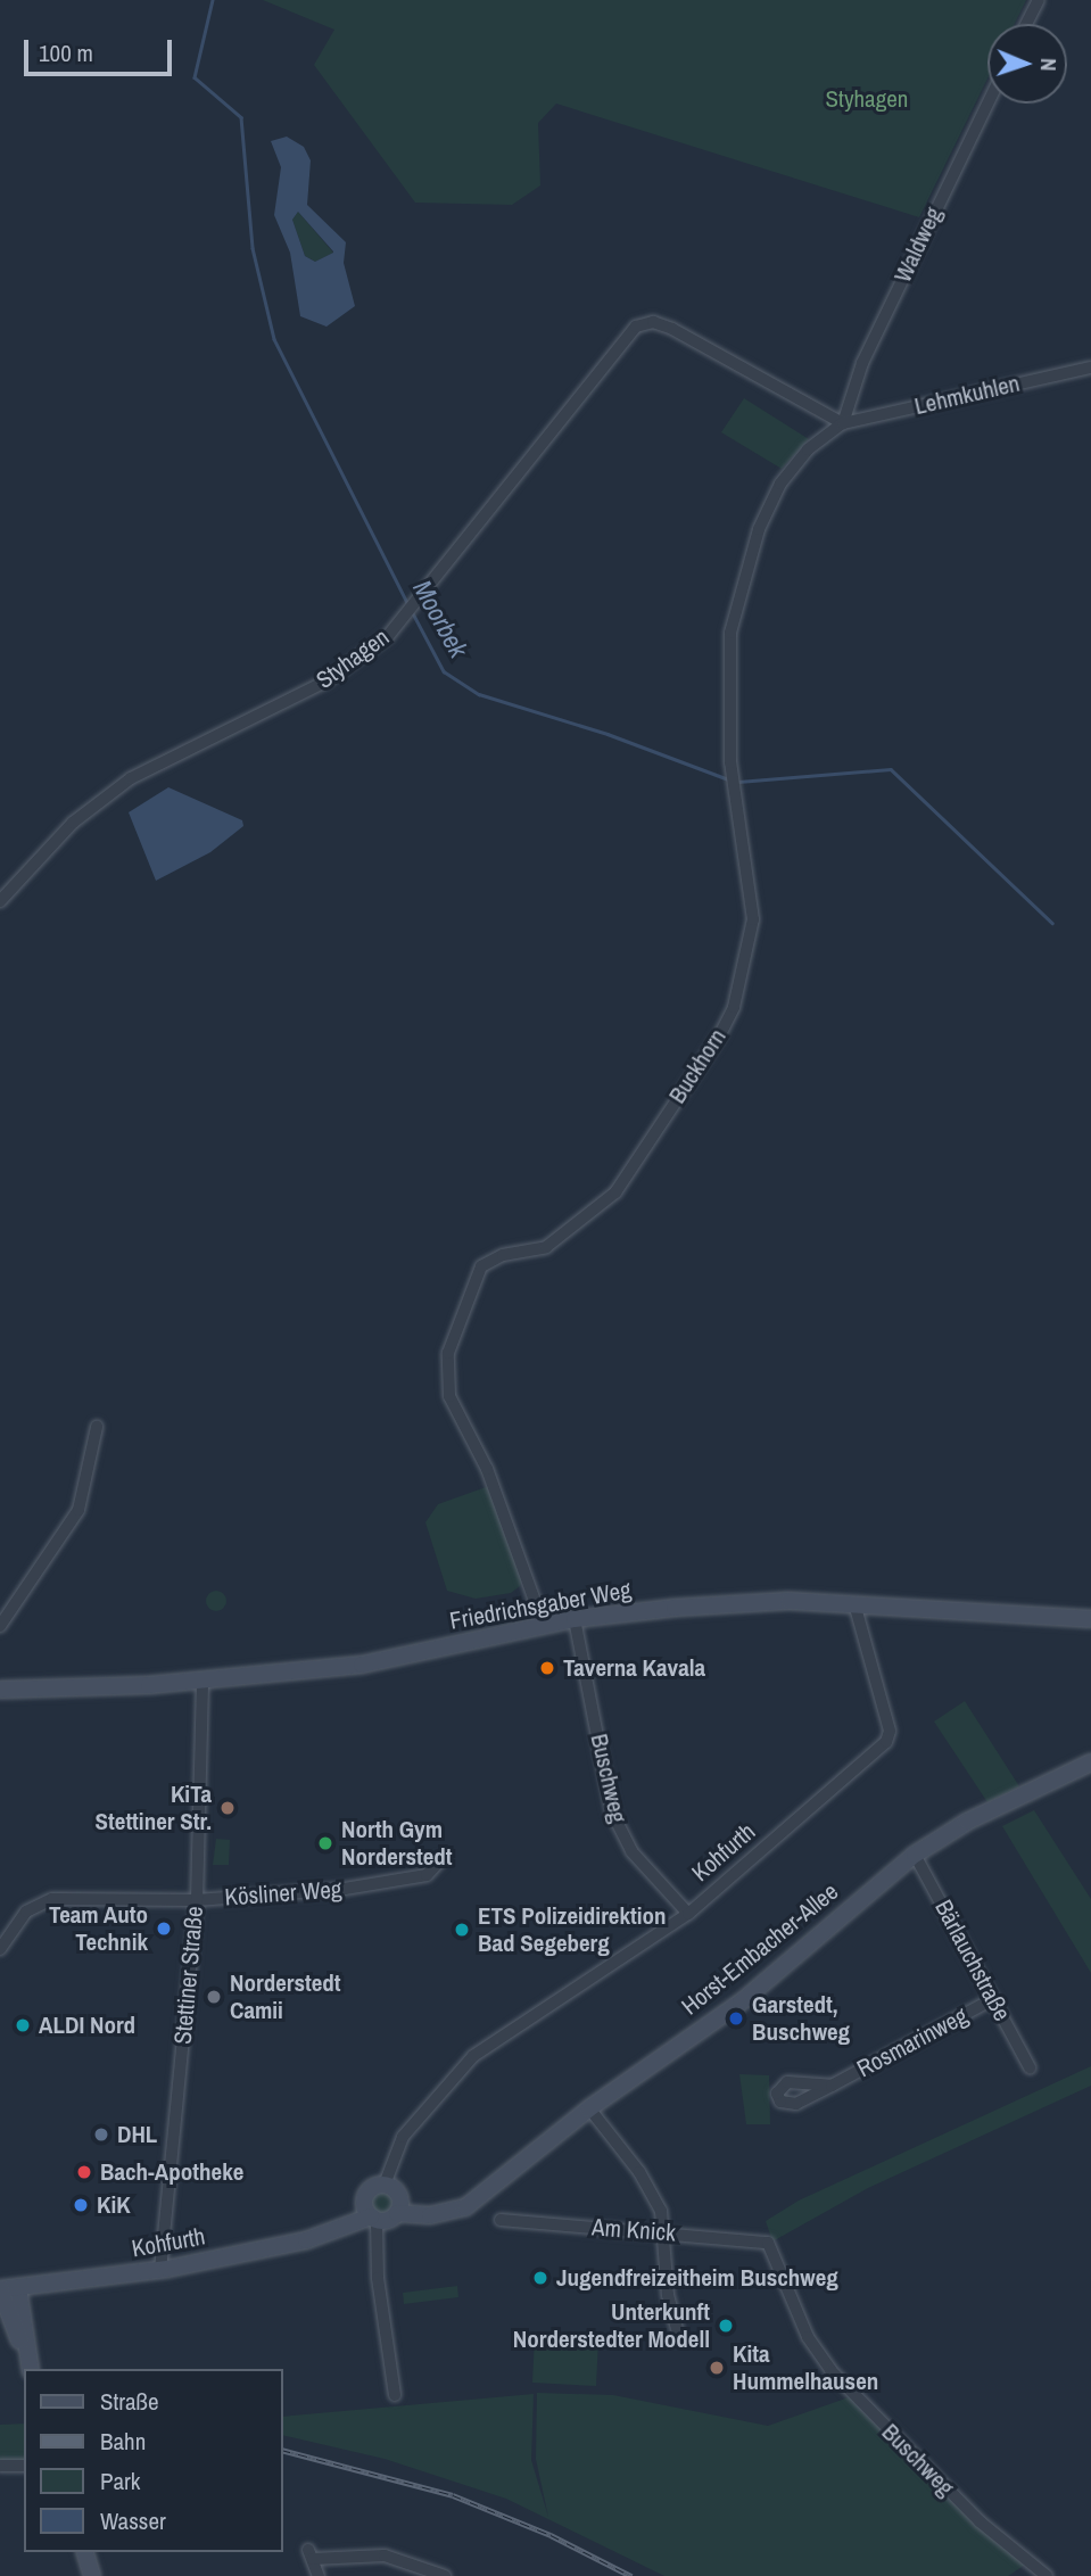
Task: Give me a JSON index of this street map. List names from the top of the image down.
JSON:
{
  "streets": {
    "street": [
      "Waldweg",
      "Lehmkuhlen",
      "Styhagen",
      "Buckhorn",
      "Friedrichsgaber Weg",
      "Buschweg",
      "Kohfurth",
      "Kösliner Weg",
      "Horst-Embacher-Allee",
      "Bärlauchstraße",
      "Stettiner Straße",
      "Rosmarinweg",
      "Am Knick"
    ]
  },
  "crossings": [
    ["Waldweg", "Lehmkuhlen"],
    ["Waldweg", "Styhagen"],
    ["Waldweg", "Buckhorn"],
    ["Lehmkuhlen", "Styhagen"],
    ["Lehmkuhlen", "Buckhorn"],
    ["Styhagen", "Buckhorn"],
    ["Buckhorn", "Friedrichsgaber Weg"],
    ["Friedrichsgaber Weg", "Buschweg"],
    ["Friedrichsgaber Weg", "Kohfurth"],
    ["Friedrichsgaber Weg", "Stettiner Straße"],
    ["Buschweg", "Kohfurth"],
    ["Buschweg", "Am Knick"],
    ["Kohfurth", "Horst-Embacher-Allee"],
    ["Kohfurth", "Stettiner Straße"],
    ["Kösliner Weg", "Stettiner Straße"],
    ["Horst-Embacher-Allee", "Bärlauchstraße"],
    ["Bärlauchstraße", "Rosmarinweg"]
  ],
  "water": ["Moorbek"],
  "parks": ["Styhagen"],
  "places": [
    "Taverna Kavala",
    "KiTa Stettiner Str.",
    "North Gym Norderstedt",
    "Team Auto Technik",
    "ETS Polizeidirektion Bad Segeberg",
    "Norderstedt Camii",
    "Garstedt, Buschweg",
    "ALDI Nord",
    "DHL",
    "Bach-Apotheke",
    "KiK",
    "Jugendfreizeitheim Buschweg",
    "Unterkunft Norderstedter Modell",
    "Kita Hummelhausen"
  ],
  "legend": [
    "Straße",
    "Bahn",
    "Park",
    "Wasser"
  ],
  "scale_bar": "100 m",
  "north": "right"
}
